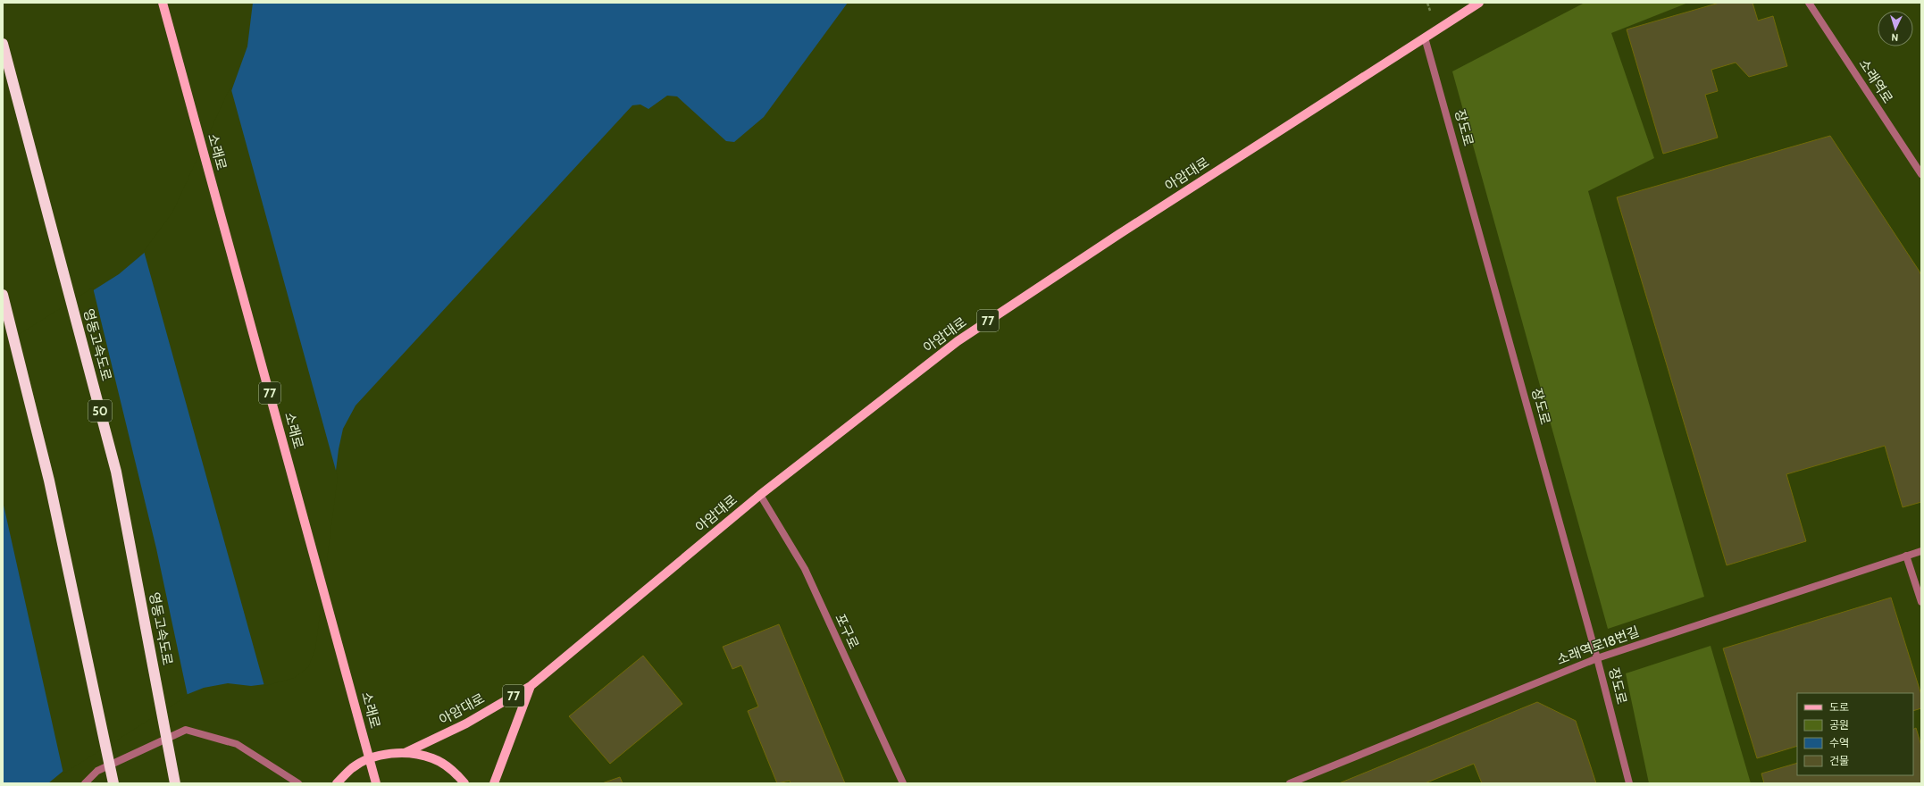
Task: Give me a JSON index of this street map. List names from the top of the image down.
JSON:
{
  "streets": {
    "highway": ["영동고속도로", "50"],
    "main road": ["소래로", "아암대로", "77"],
    "street": [
      "소래역로",
      "장도로",
      "포구로",
      "소래역로18번길"
    ]
  },
  "crossings": [
    ["장도로", "아암대로"],
    ["장도로", "소래역로18번길"],
    ["아암대로", "77"],
    ["아암대로", "포구로"]
  ],
  "legend": [
    "도로",
    "공원",
    "수역",
    "건물"
  ],
  "north": "bottom"
}
